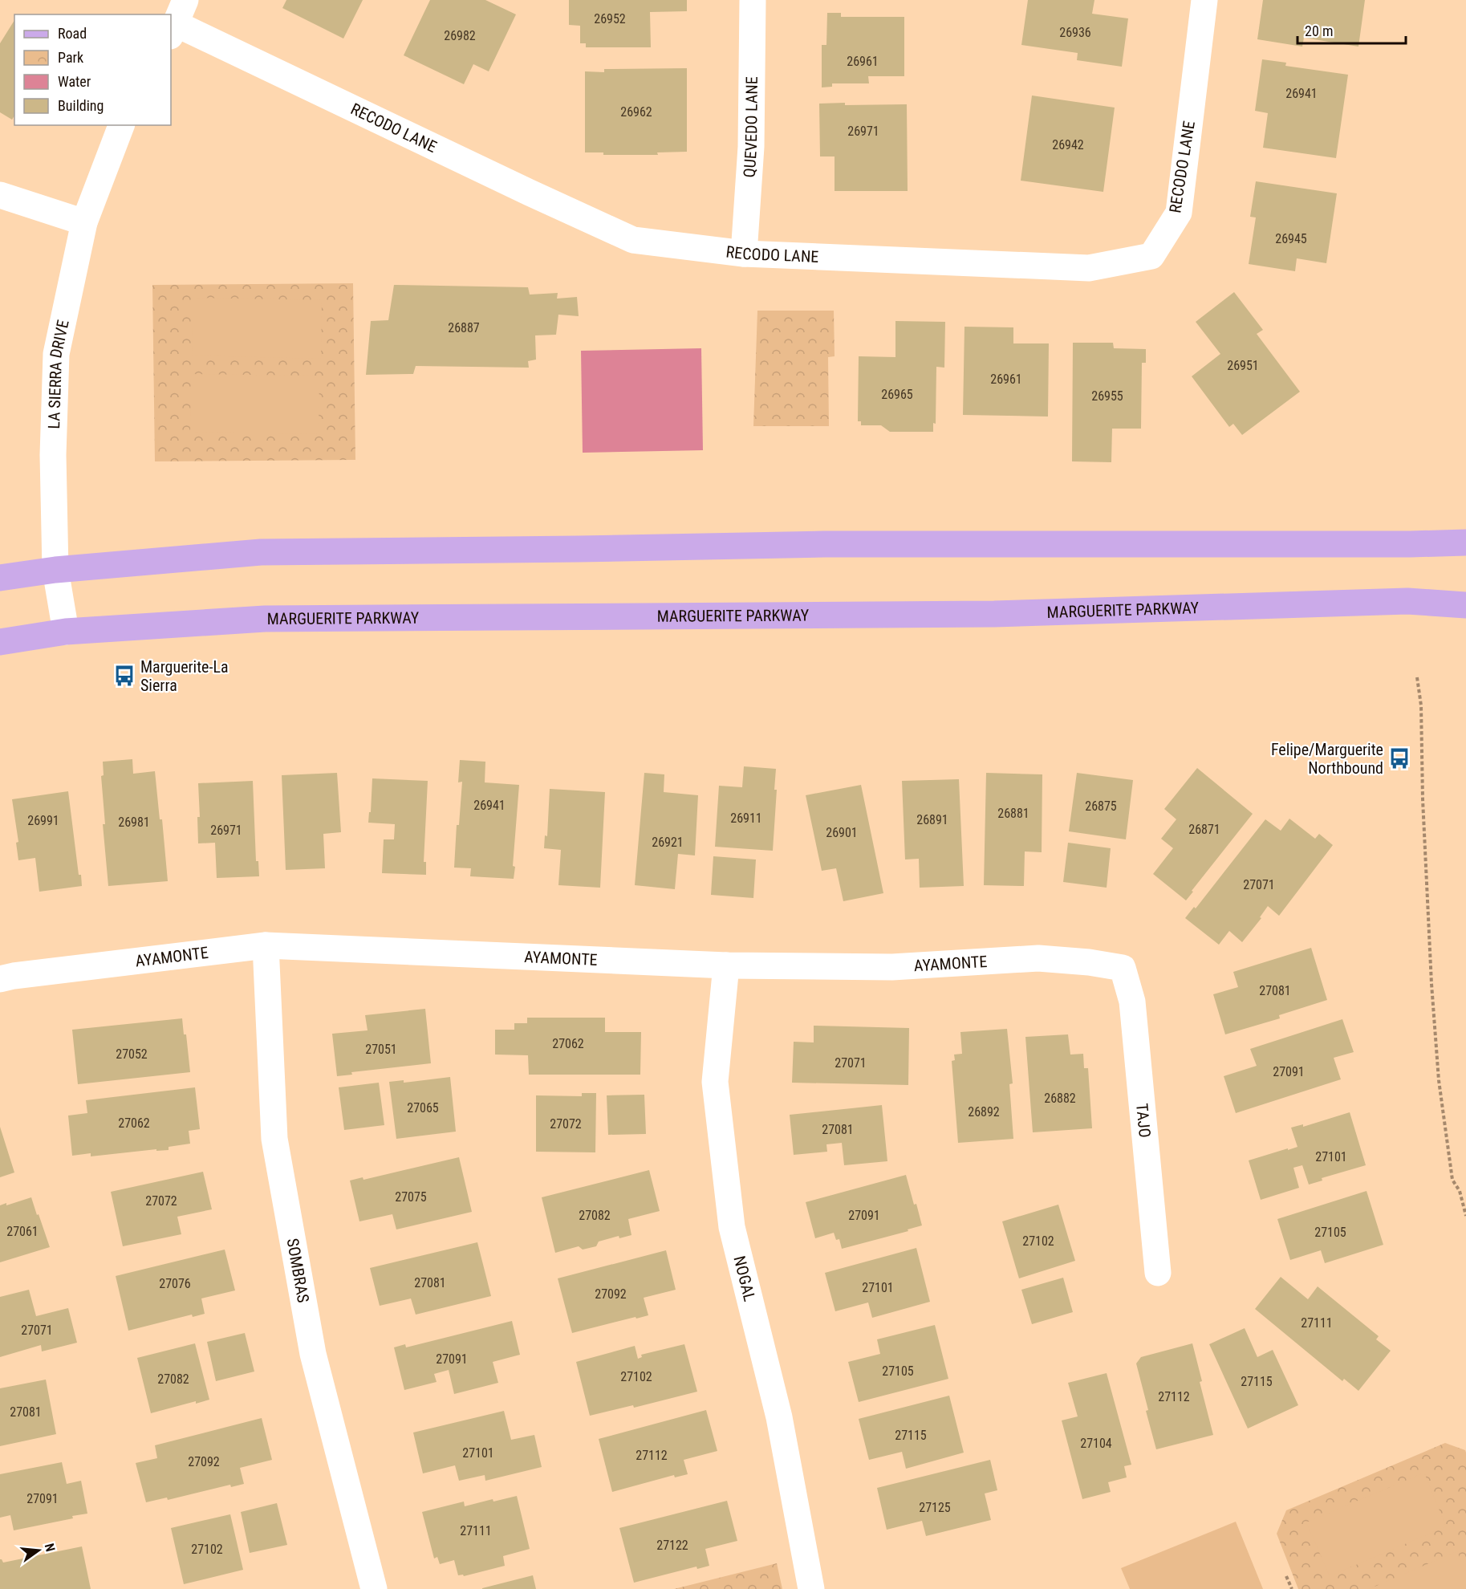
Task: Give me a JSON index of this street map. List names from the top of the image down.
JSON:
{
  "streets": {
    "main road": ["MARGUERITE PARKWAY"],
    "street": [
      "QUEVEDO LANE",
      "RECODO LANE",
      "LA SIERRA DRIVE",
      "AYAMONTE",
      "TAJO",
      "SOMBRAS",
      "NOGAL"
    ]
  },
  "crossings": [
    ["QUEVEDO LANE", "RECODO LANE"],
    ["LA SIERRA DRIVE", "MARGUERITE PARKWAY"],
    ["AYAMONTE", "TAJO"],
    ["AYAMONTE", "SOMBRAS"],
    ["AYAMONTE", "NOGAL"]
  ],
  "places": {
    "bus stop": ["Marguerite-La Sierra", "Felipe/Marguerite Northbound"]
  },
  "house_numbers": [
    "26952",
    "26936",
    "26982",
    "26961",
    "26941",
    "26962",
    "26971",
    "26942",
    "26945",
    "26887",
    "26951",
    "26961",
    "26965",
    "26955",
    "26941",
    "26875",
    "26881",
    "26911",
    "26891",
    "26991",
    "26981",
    "26871",
    "26971",
    "26901",
    "26921",
    "27071",
    "27081",
    "27062",
    "27051",
    "27052",
    "27071",
    "27091",
    "26882",
    "27065",
    "26892",
    "27062",
    "27072",
    "27081",
    "27101",
    "27075",
    "27072",
    "27082",
    "27091",
    "27061",
    "27105",
    "27102",
    "27081",
    "27076",
    "27101",
    "27092",
    "27111",
    "27071",
    "27091",
    "27105",
    "27102",
    "27082",
    "27115",
    "27112",
    "27081",
    "27115",
    "27104",
    "27101",
    "27112",
    "27092",
    "27091",
    "27125",
    "27111",
    "27122",
    "27102"
  ],
  "legend": [
    "Road",
    "Park",
    "Water",
    "Building"
  ],
  "scale_bar": "20 m",
  "north": "right"
}
